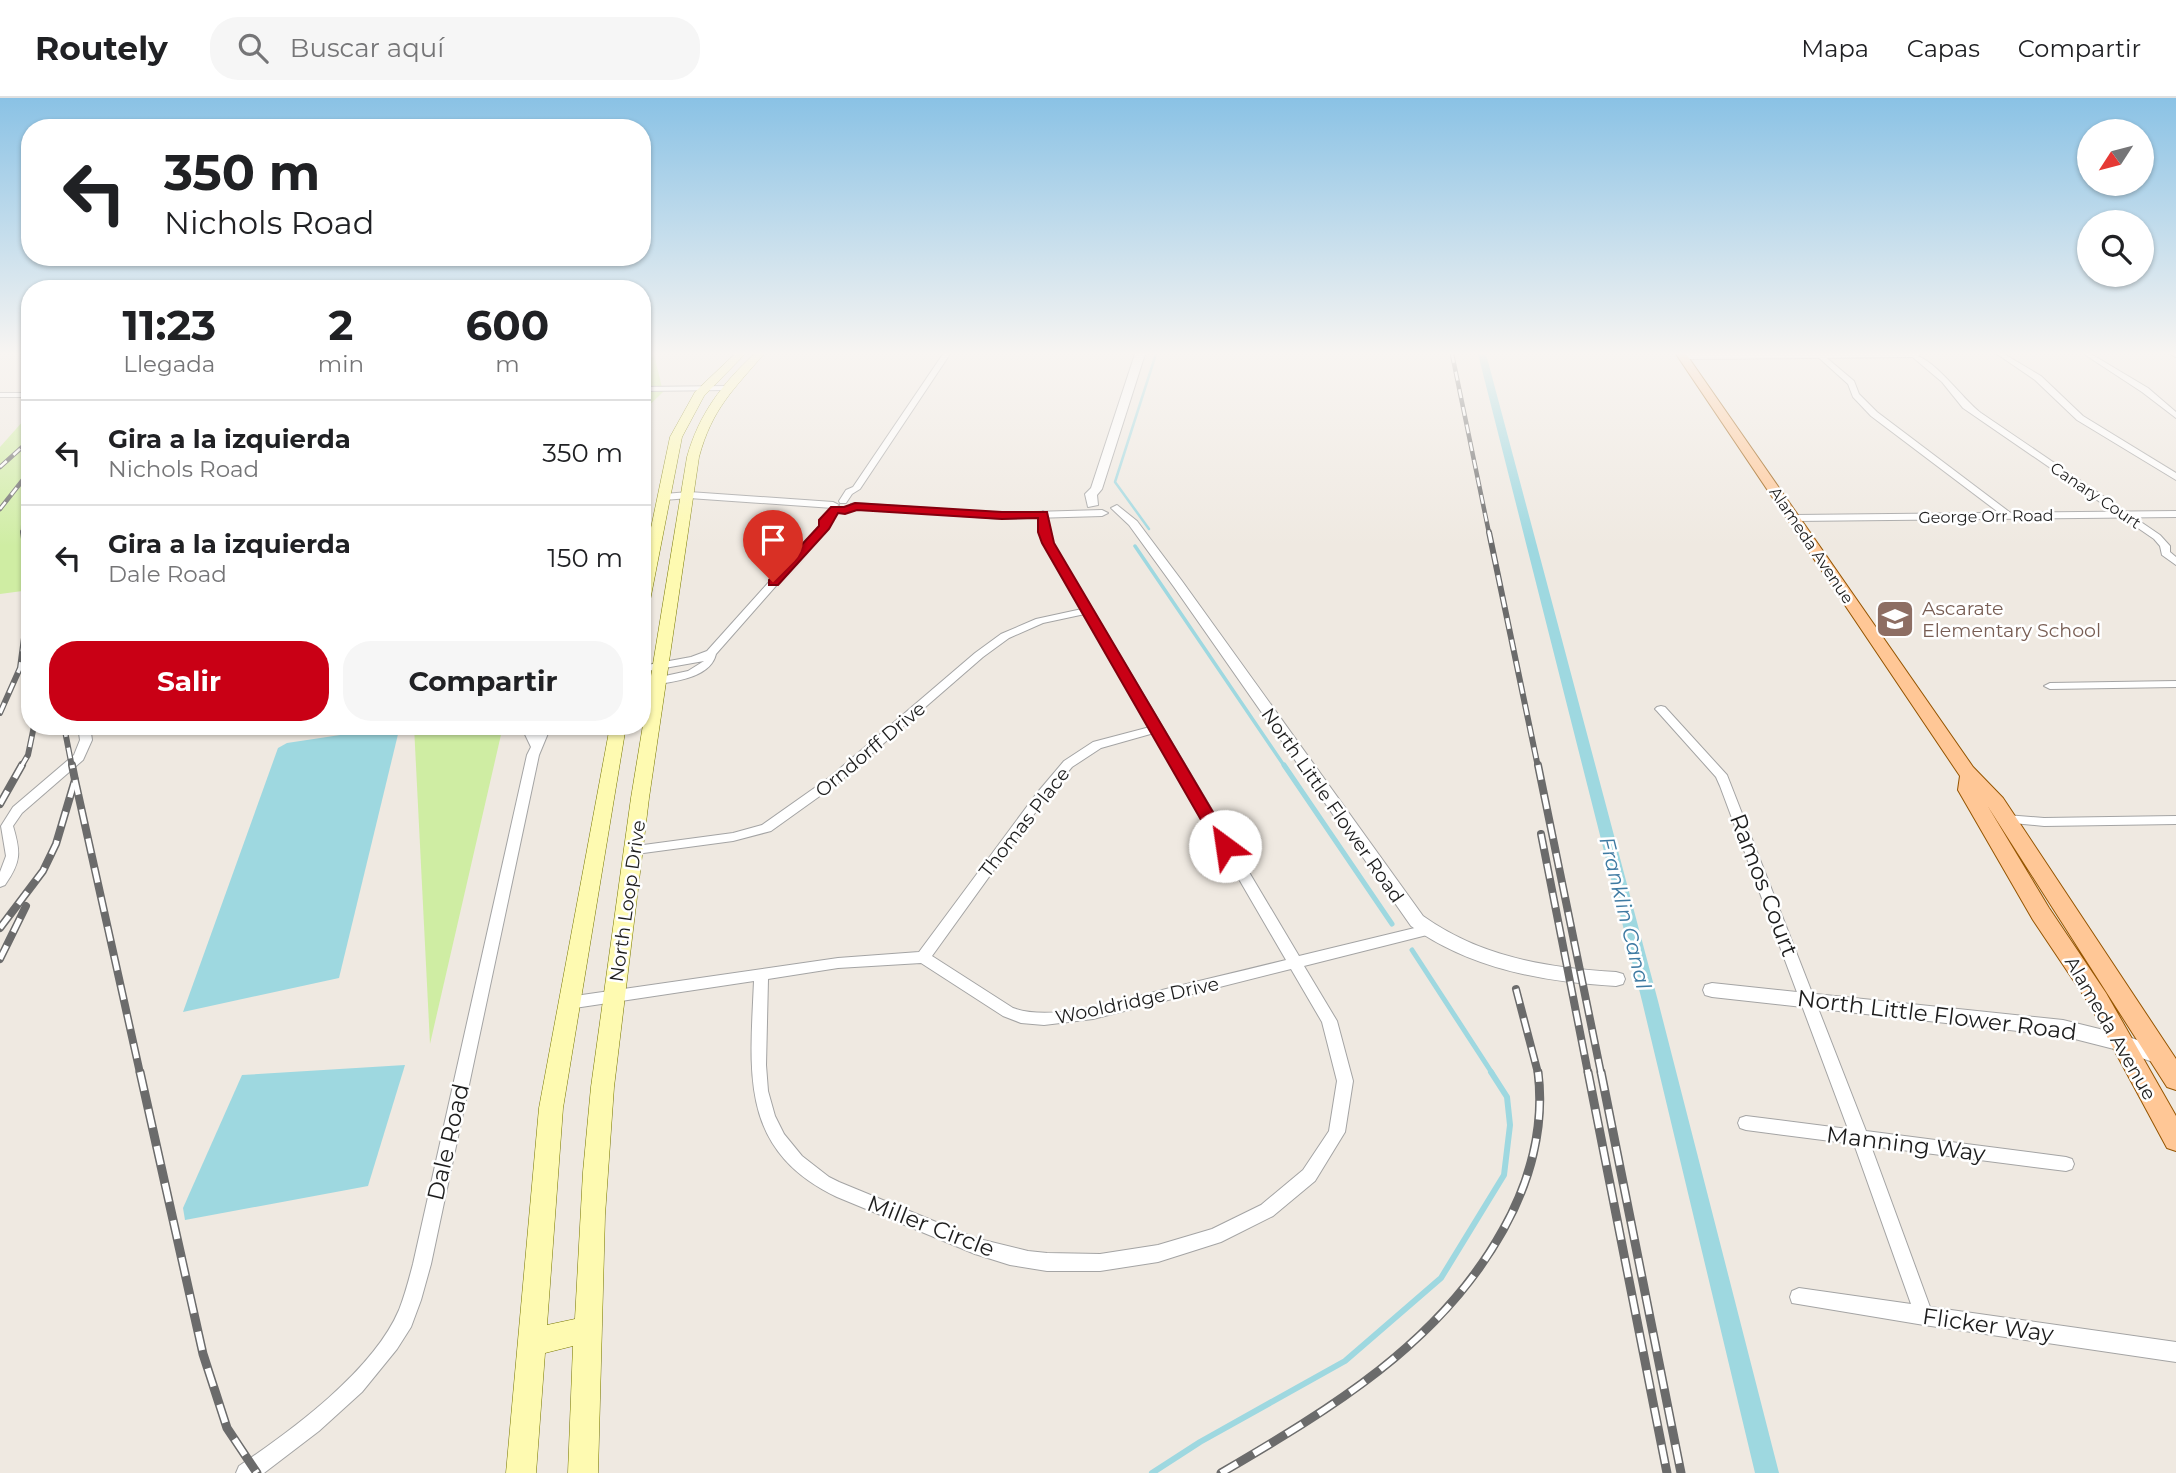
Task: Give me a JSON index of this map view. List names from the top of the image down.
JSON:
{
  "streets": {
    "main road": ["Alameda Avenue", "North Loop Drive"],
    "street": [
      "Canary Court",
      "George Orr Road",
      "Orndorff Drive",
      "North Little Flower Road",
      "Thomas Place",
      "Ramos Court",
      "Wooldridge Drive",
      "Dale Road",
      "Manning Way",
      "Miller Circle",
      "Flicker Way"
    ]
  },
  "crossings": [
    ["Canary Court", "George Orr Road"],
    ["George Orr Road", "Alameda Avenue"],
    ["Alameda Avenue", "North Little Flower Road"],
    ["Orndorff Drive", "North Loop Drive"],
    ["Orndorff Drive", "Miller Circle"],
    ["North Little Flower Road", "Ramos Court"],
    ["North Little Flower Road", "Wooldridge Drive"],
    ["Thomas Place", "Wooldridge Drive"],
    ["Thomas Place", "Miller Circle"],
    ["Ramos Court", "Manning Way"],
    ["Ramos Court", "Flicker Way"],
    ["Wooldridge Drive", "Miller Circle"]
  ],
  "water": ["Franklin Canal"],
  "places": {
    "school or university": ["Ascarate Elementary School"]
  },
  "north": "bottom left",
  "page": {
    "header": "Routely",
    "search": "Buscar aquí",
    "nav": ["Mapa", "Capas", "Compartir"],
    "turn": ["350 m", "Nichols Road"],
    "eta": [
      "11:23",
      "Llegada",
      "2",
      "min",
      "600",
      "m"
    ],
    "list": [
      {
        "name": "Gira a la izquierda",
        "note": "Nichols Road",
        "value": "350 m"
      },
      {
        "name": "Gira a la izquierda",
        "note": "Dale Road",
        "value": "150 m"
      }
    ],
    "buttons": ["Salir", "Compartir"]
  }
}
